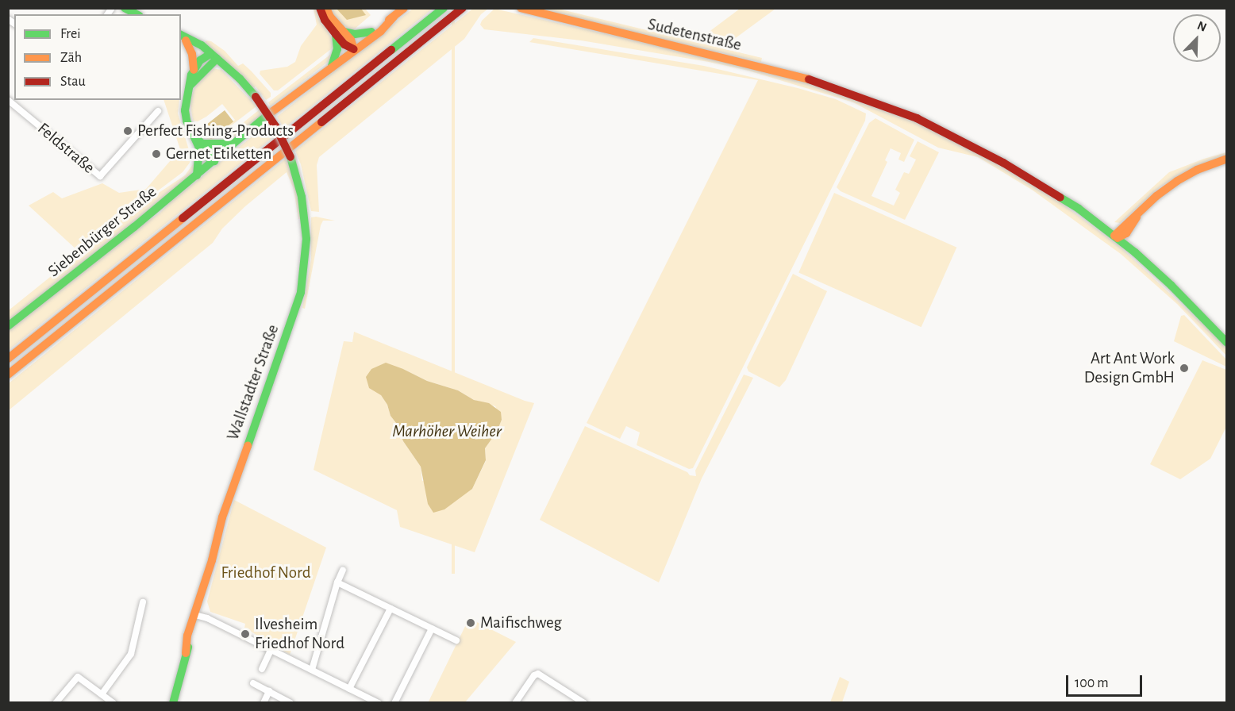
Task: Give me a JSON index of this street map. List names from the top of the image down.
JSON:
{
  "streets": {
    "main road": ["Sudetenstraße", "Siebenbürger Straße", "Wallstadter Straße"],
    "street": ["Feldstraße"]
  },
  "water": ["Marhöher Weiher"],
  "parks": ["Friedhof Nord"],
  "places": [
    "Perfect Fishing-Products",
    "Gernet Etiketten",
    "Art Ant Work Design GmbH",
    "Maifischweg",
    "Ilvesheim Friedhof Nord"
  ],
  "legend": ["Frei", "Zäh", "Stau"],
  "scale_bar": "100 m",
  "north": "top right"
}
